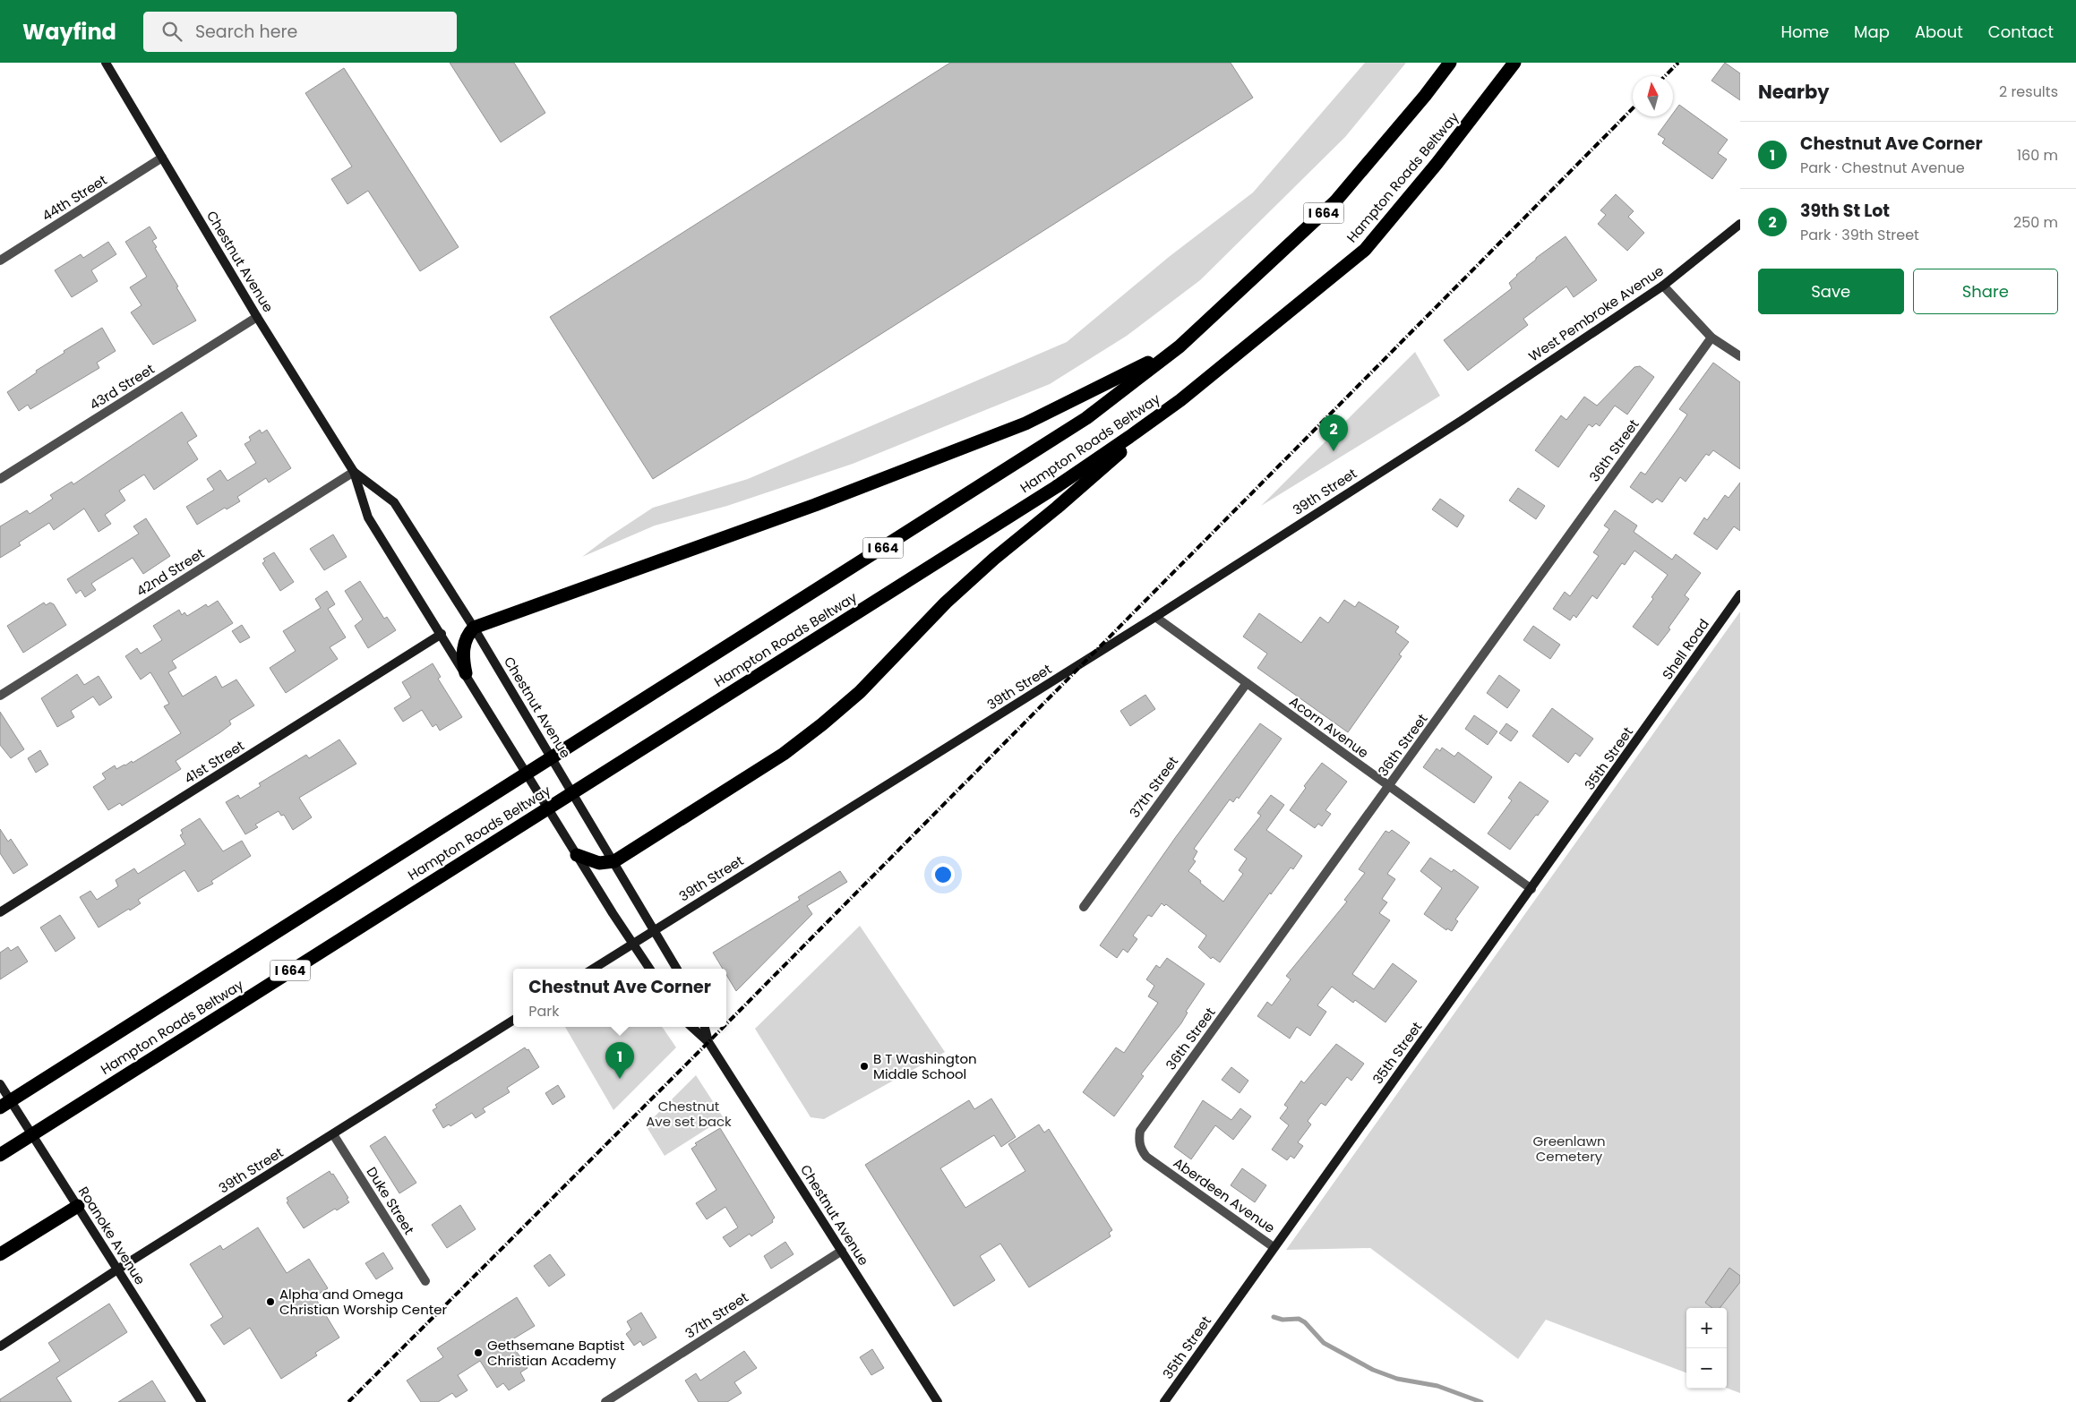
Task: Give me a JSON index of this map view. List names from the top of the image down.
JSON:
{
  "streets": {
    "highway": ["Hampton Roads Beltway", "I 664"],
    "main road": [
      "Chestnut Avenue",
      "West Pembroke Avenue",
      "39th Street",
      "Shell Road",
      "35th Street",
      "41st Street",
      "Roanoke Avenue"
    ],
    "street": [
      "44th Street",
      "43rd Street",
      "36th Street",
      "42nd Street",
      "Acorn Avenue",
      "37th Street",
      "Aberdeen Avenue",
      "Duke Street"
    ]
  },
  "crossings": [
    ["44th Street", "Chestnut Avenue"],
    ["Chestnut Avenue", "43rd Street"],
    ["Chestnut Avenue", "39th Street"],
    ["Chestnut Avenue", "42nd Street"],
    ["Chestnut Avenue", "41st Street"],
    ["Chestnut Avenue", "37th Street"],
    ["West Pembroke Avenue", "39th Street"],
    ["36th Street", "Acorn Avenue"],
    ["36th Street", "Aberdeen Avenue"],
    ["39th Street", "Acorn Avenue"],
    ["39th Street", "Duke Street"],
    ["39th Street", "Roanoke Avenue"],
    ["Shell Road", "35th Street"],
    ["Acorn Avenue", "35th Street"],
    ["Acorn Avenue", "37th Street"],
    ["35th Street", "Aberdeen Avenue"]
  ],
  "parks": ["Chestnut Ave set back", "Greenlawn Cemetery"],
  "places": ["B T Washington Middle School", "Alpha and Omega Christian Worship Center", "Gethsemane Baptist Christian Academy"],
  "north": "top",
  "page": {
    "header": "Wayfind",
    "search": "Search here",
    "nav": [
      "Home",
      "Map",
      "About",
      "Contact"
    ],
    "heading": ["Nearby", "2 results"],
    "list": [
      {
        "mark": "1",
        "name": "Chestnut Ave Corner",
        "note": "Park · Chestnut Avenue",
        "value": "160 m"
      },
      {
        "mark": "2",
        "name": "39th St Lot",
        "note": "Park · 39th Street",
        "value": "250 m"
      }
    ],
    "buttons": ["Save", "Share"],
    "pins": ["2", "1"],
    "popup": ["Chestnut Ave Corner", "Park"],
    "map_buttons": ["+", "−"]
  }
}
